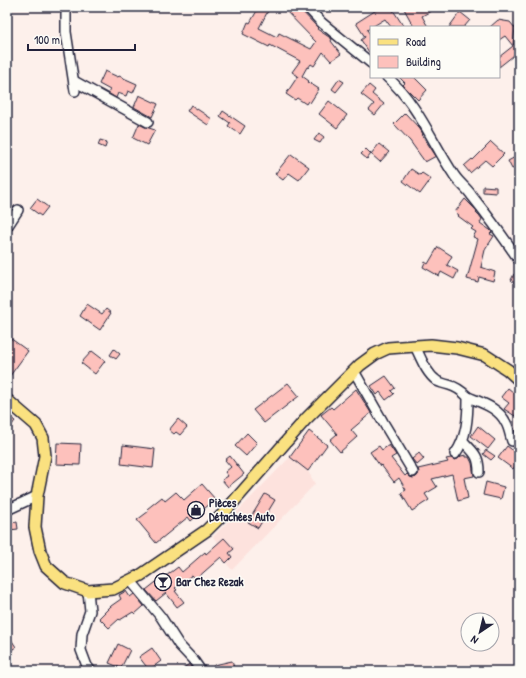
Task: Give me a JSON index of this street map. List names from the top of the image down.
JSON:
{
  "places": {
    "shop": ["Pièces Détachées Auto"],
    "bar": ["Bar Chez Rezak"]
  },
  "legend": ["Road", "Building"],
  "scale_bar": "100 m",
  "north": "bottom left"
}
